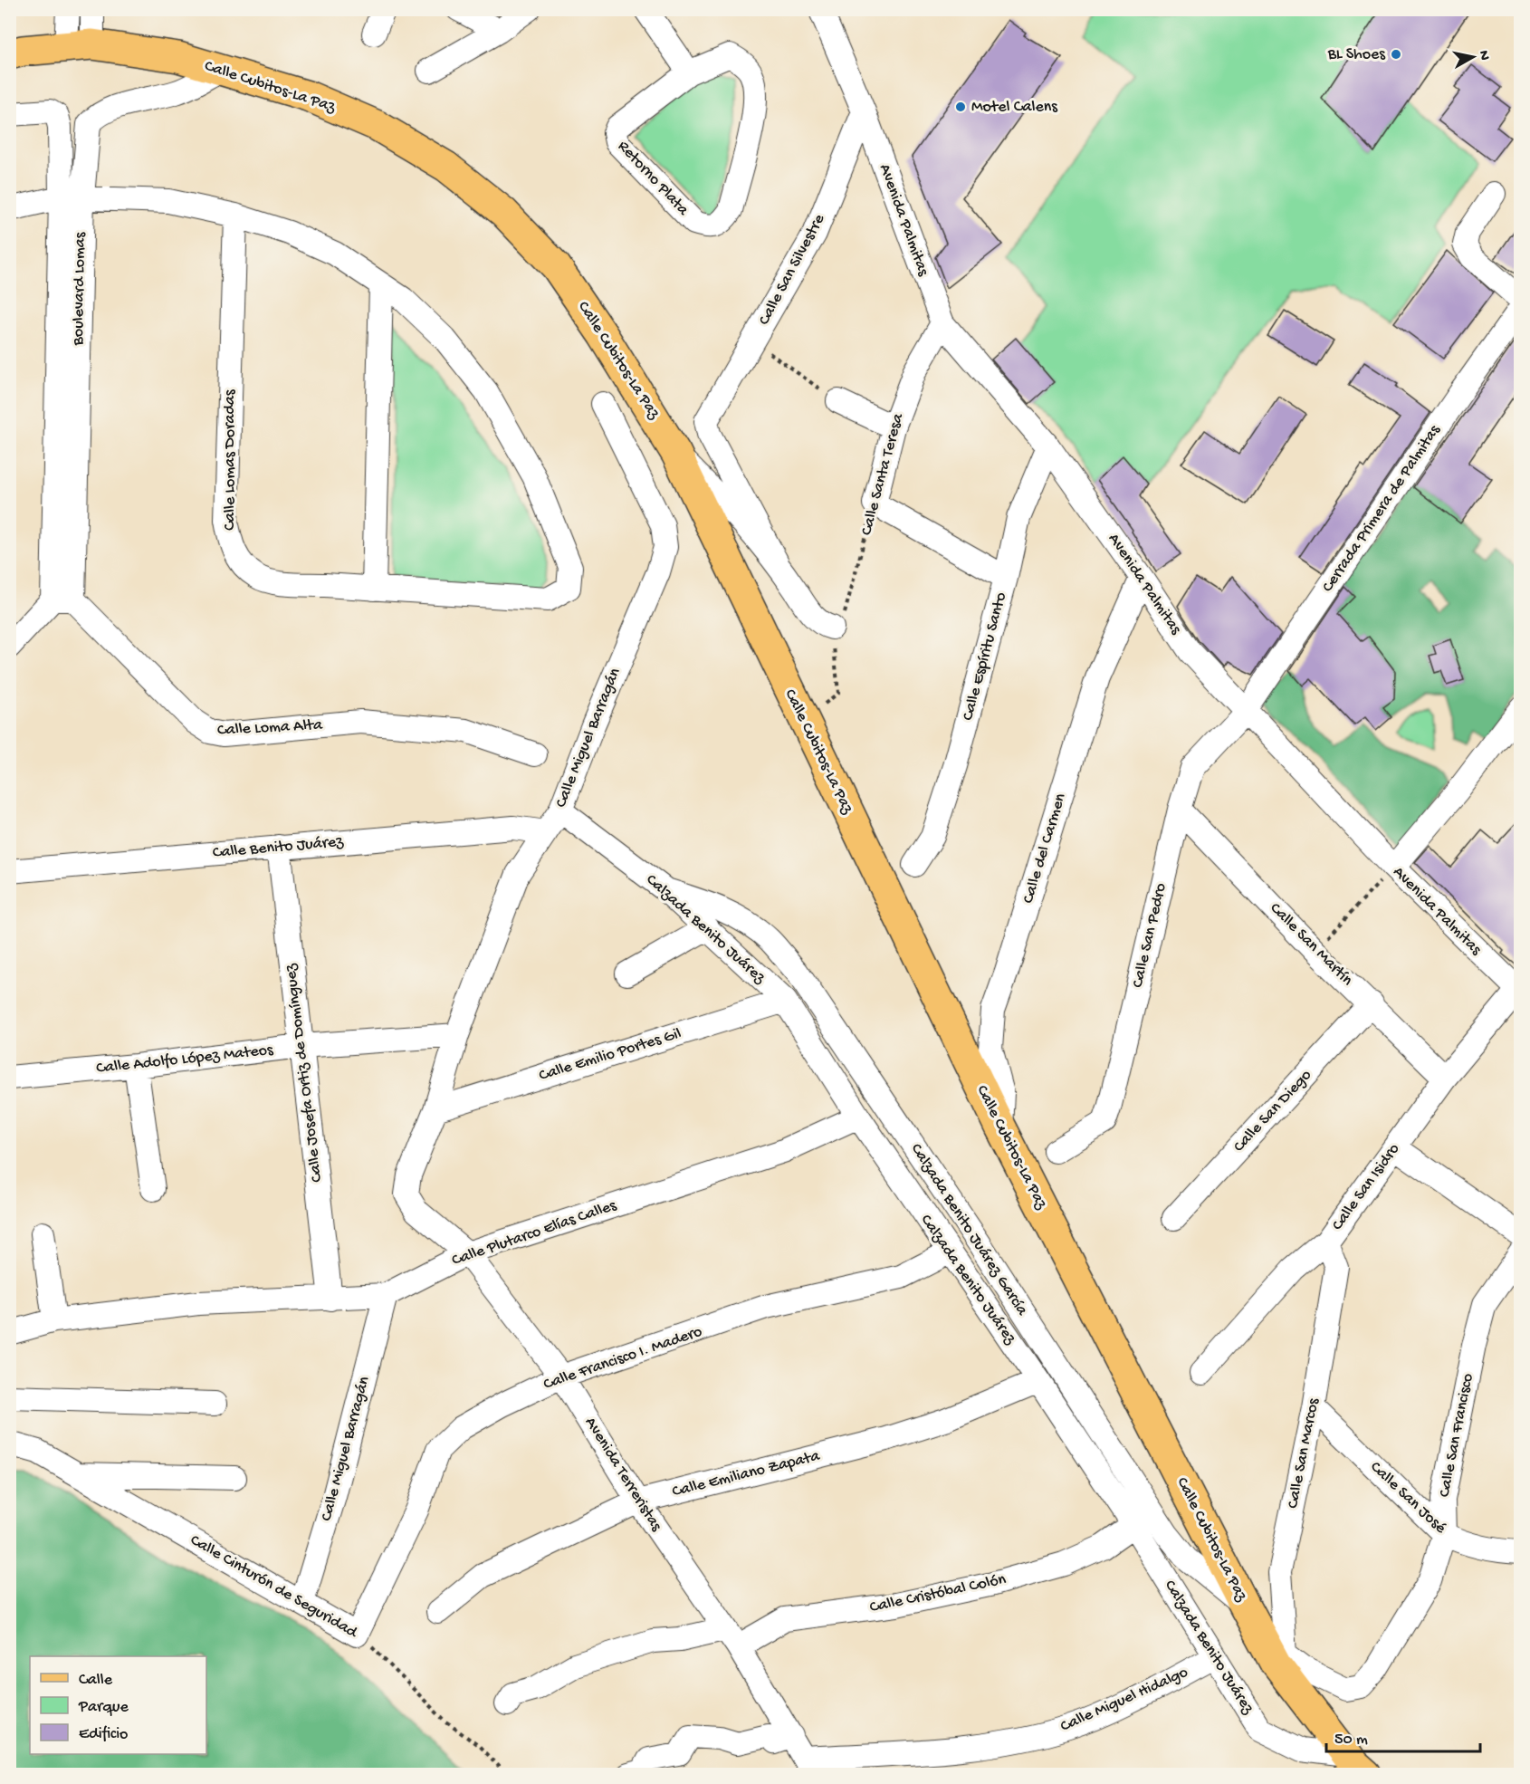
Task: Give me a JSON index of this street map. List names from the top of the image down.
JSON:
{
  "streets": {
    "main road": ["Calle Cubitos-La Paz"],
    "street": [
      "Retorno Plata",
      "Avenida Palmitas",
      "Calle San Silvestre",
      "Boulevard Lomas",
      "Calle Lomas Doradas",
      "Calle Santa Teresa",
      "Cerrada Primera de Palmitas",
      "Calle Espíritu Santo",
      "Calle Loma Alta",
      "Calle Miguel Barragán",
      "Calle Benito Juárez",
      "Calle del Carmen",
      "Calzada Benito Juárez",
      "Calle San Pedro",
      "Calle San Martín",
      "Calle Emilio Portes Gil",
      "Calle Adolfo López Mateos",
      "Calle Josefa Ortiz de Domínguez",
      "Calle San Diego",
      "Calle San Isidro",
      "Calzada Benito Juárez García",
      "Calle Plutarco Elías Calles",
      "Calle Francisco I. Madero",
      "Calle San Francisco",
      "Calle San Marcos",
      "Avenida Terreristas",
      "Calle Emiliano Zapata",
      "Calle San José",
      "Calle Cinturón de Seguridad",
      "Calle Cristóbal Colón",
      "Calle Miguel Hidalgo"
    ]
  },
  "crossings": [
    ["Calle Cubitos-La Paz", "Boulevard Lomas"],
    ["Calle Cubitos-La Paz", "Calle del Carmen"],
    ["Calle Cubitos-La Paz", "Calzada Benito Juárez"],
    ["Calle Cubitos-La Paz", "Calzada Benito Juárez García"],
    ["Calle Cubitos-La Paz", "Calle San Francisco"],
    ["Calle Cubitos-La Paz", "Calle San Marcos"],
    ["Avenida Palmitas", "Calle San Silvestre"],
    ["Avenida Palmitas", "Calle Santa Teresa"],
    ["Avenida Palmitas", "Cerrada Primera de Palmitas"],
    ["Avenida Palmitas", "Calle Espíritu Santo"],
    ["Avenida Palmitas", "Calle del Carmen"],
    ["Avenida Palmitas", "Calle San Pedro"],
    ["Avenida Palmitas", "Calle San Isidro"],
    ["Boulevard Lomas", "Calle Loma Alta"],
    ["Cerrada Primera de Palmitas", "Calle San Pedro"],
    ["Calle Miguel Barragán", "Calle Benito Juárez"],
    ["Calle Miguel Barragán", "Calzada Benito Juárez"],
    ["Calle Miguel Barragán", "Calle Emilio Portes Gil"],
    ["Calle Miguel Barragán", "Calle Adolfo López Mateos"],
    ["Calle Miguel Barragán", "Calle Plutarco Elías Calles"],
    ["Calle Miguel Barragán", "Avenida Terreristas"],
    ["Calle Miguel Barragán", "Calle Cinturón de Seguridad"],
    ["Calle Benito Juárez", "Calle Josefa Ortiz de Domínguez"],
    ["Calzada Benito Juárez", "Calle Emilio Portes Gil"],
    ["Calzada Benito Juárez", "Calzada Benito Juárez García"],
    ["Calzada Benito Juárez", "Calle Plutarco Elías Calles"],
    ["Calzada Benito Juárez", "Calle Francisco I. Madero"],
    ["Calzada Benito Juárez", "Calle Emiliano Zapata"],
    ["Calzada Benito Juárez", "Calle Cristóbal Colón"],
    ["Calzada Benito Juárez", "Calle Miguel Hidalgo"],
    ["Calle San Pedro", "Calle San Martín"],
    ["Calle San Martín", "Calle San Diego"],
    ["Calle San Martín", "Calle San Isidro"],
    ["Calle Adolfo López Mateos", "Calle Josefa Ortiz de Domínguez"],
    ["Calle Josefa Ortiz de Domínguez", "Calle Plutarco Elías Calles"],
    ["Calle San Isidro", "Calle San Marcos"],
    ["Calle Plutarco Elías Calles", "Avenida Terreristas"],
    ["Calle Francisco I. Madero", "Avenida Terreristas"],
    ["Calle Francisco I. Madero", "Calle Cinturón de Seguridad"],
    ["Calle San Francisco", "Calle San Marcos"],
    ["Calle San Francisco", "Calle San José"],
    ["Calle San Marcos", "Calle San José"],
    ["Avenida Terreristas", "Calle Emiliano Zapata"],
    ["Avenida Terreristas", "Calle Cristóbal Colón"],
    ["Avenida Terreristas", "Calle Miguel Hidalgo"]
  ],
  "places": ["BL Shoes", "Motel Calens"],
  "legend": ["Calle", "Parque", "Edificio"],
  "scale_bar": "50 m",
  "north": "right"
}
